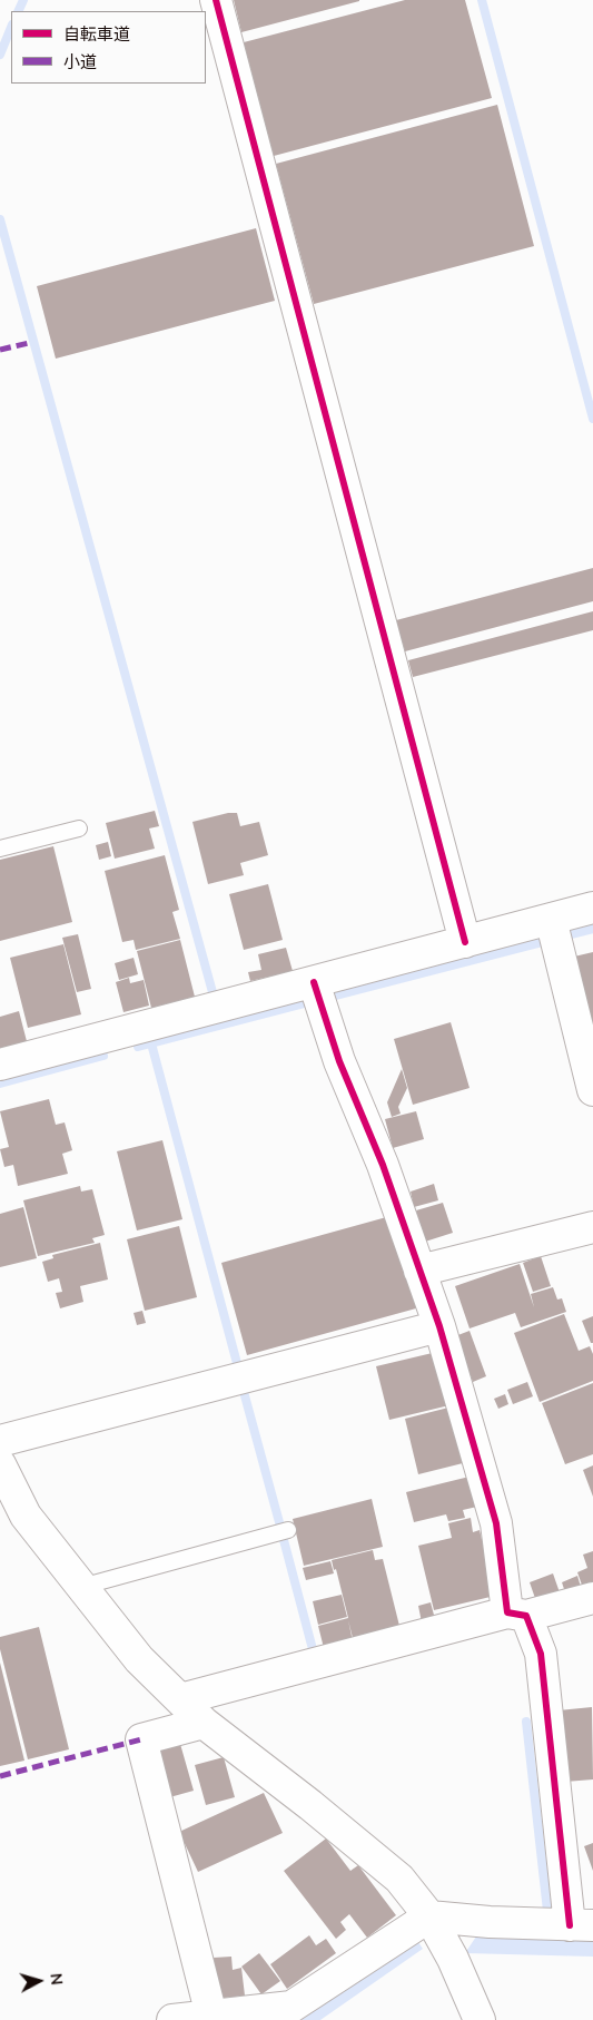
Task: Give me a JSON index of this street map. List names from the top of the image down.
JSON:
{
  "legend": ["自転車道", "小道"],
  "north": "right"
}
